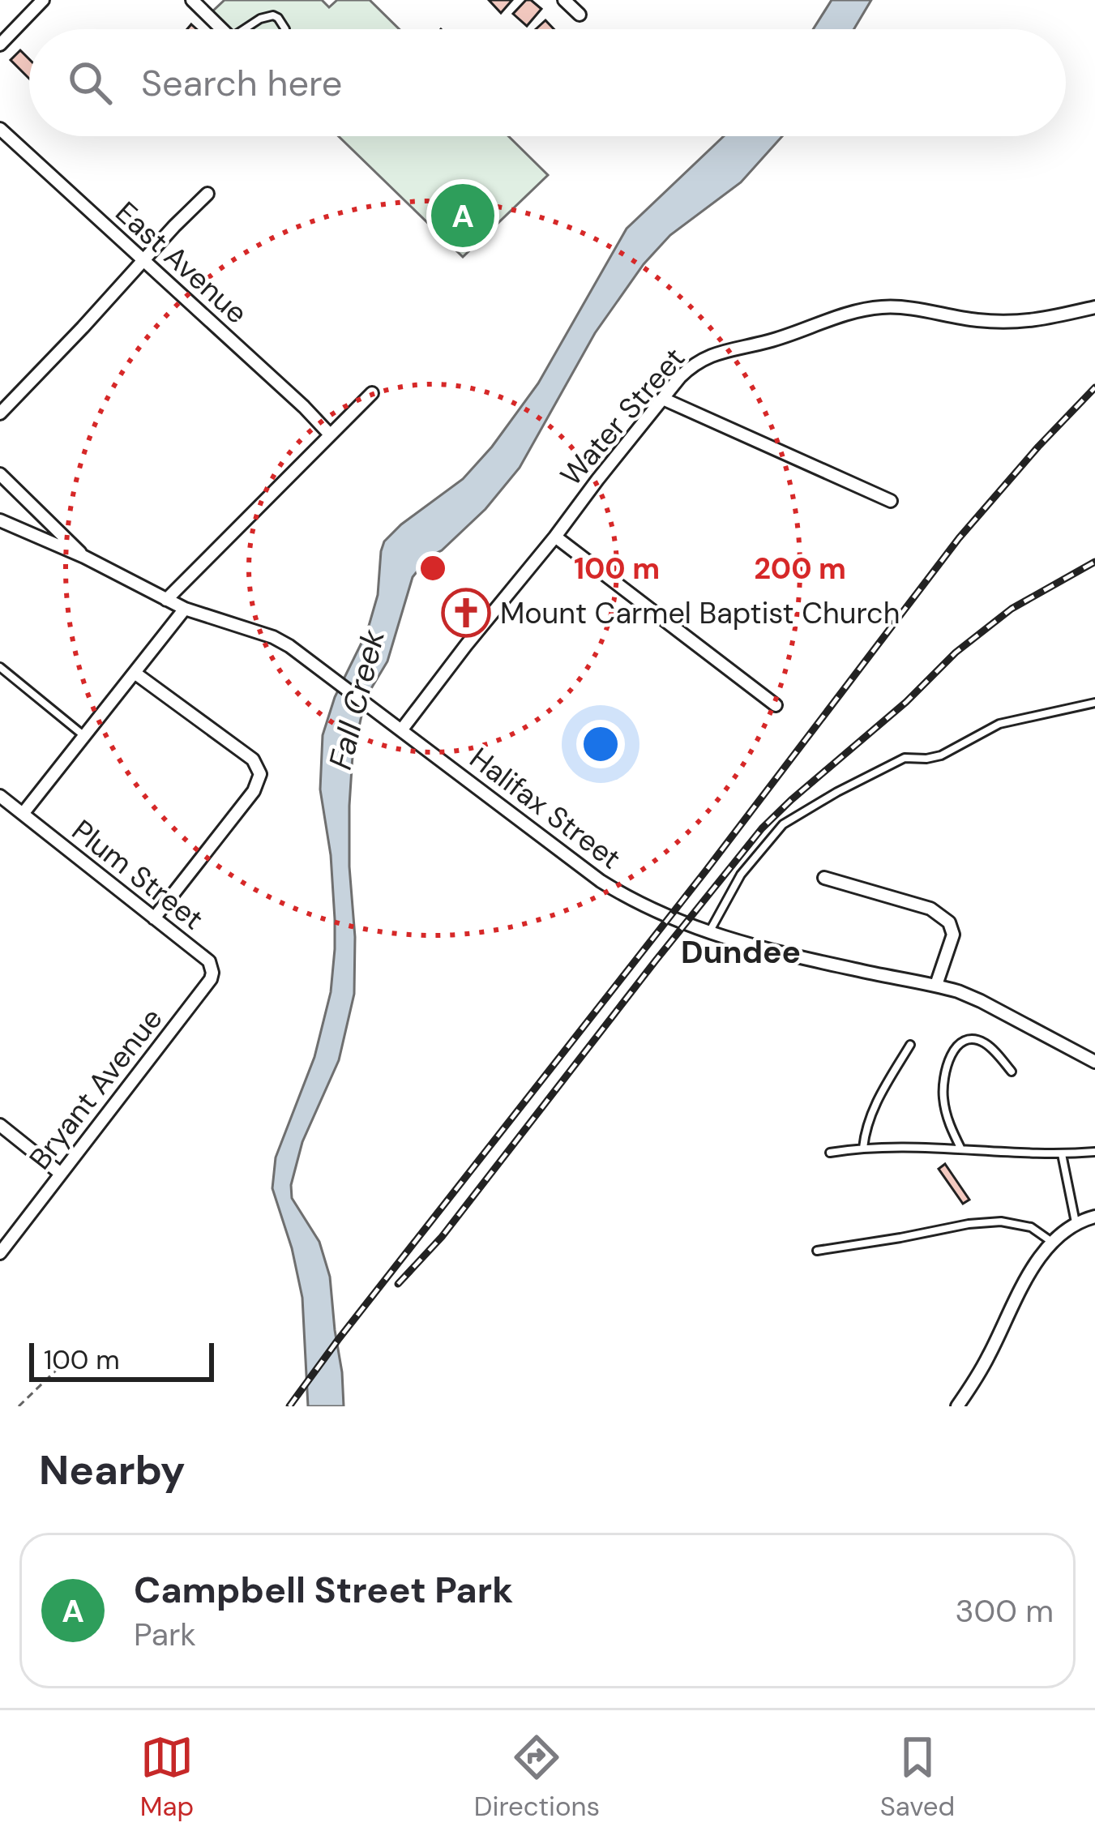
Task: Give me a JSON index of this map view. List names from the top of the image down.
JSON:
{
  "streets": {
    "street": [
      "East Avenue",
      "Water Street",
      "Halifax Street",
      "Plum Street",
      "Bryant Avenue"
    ]
  },
  "crossings": [
    ["Water Street", "Halifax Street"],
    ["Plum Street", "Bryant Avenue"]
  ],
  "districts": ["Dundee"],
  "water": ["Fall Creek"],
  "places": {
    "church": ["Mount Carmel Baptist Church"]
  },
  "scale_bar": "100 m",
  "page": {
    "search": "Search here",
    "pins": "A",
    "scale": "100 m",
    "heading": "Nearby",
    "list": [
      {
        "mark": "A",
        "name": "Campbell Street Park",
        "note": "Park",
        "value": "300 m"
      }
    ],
    "nav": ["Map", "Directions", "Saved"]
  },
  "rings": ["100 m", "200 m"]
}
